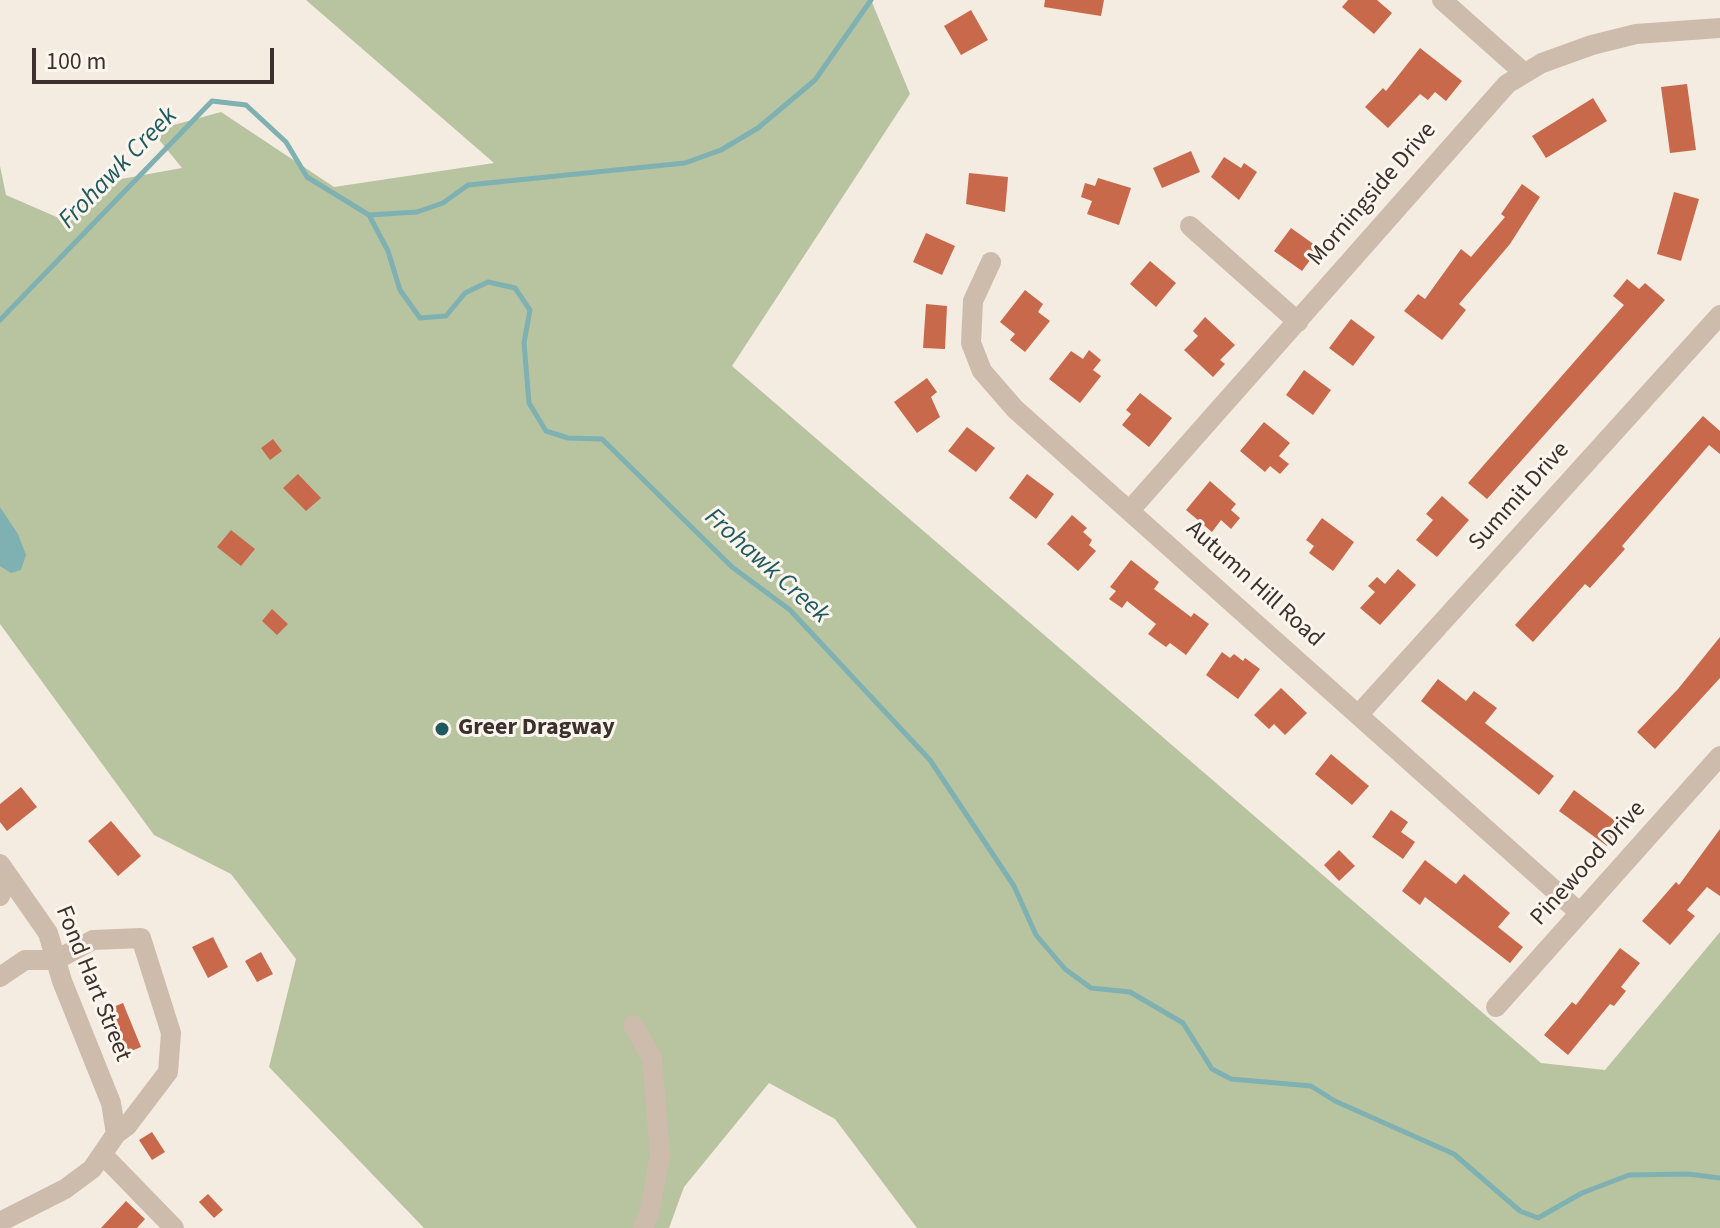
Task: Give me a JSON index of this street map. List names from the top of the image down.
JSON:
{
  "streets": {
    "street": [
      "Morningside Drive",
      "Summit Drive",
      "Autumn Hill Road",
      "Pinewood Drive",
      "Fond Hart Street"
    ]
  },
  "crossings": [
    ["Morningside Drive", "Autumn Hill Road"],
    ["Summit Drive", "Autumn Hill Road"],
    ["Autumn Hill Road", "Pinewood Drive"]
  ],
  "water": ["Frohawk Creek"],
  "places": ["Greer Dragway"],
  "scale_bar": "100 m"
}
